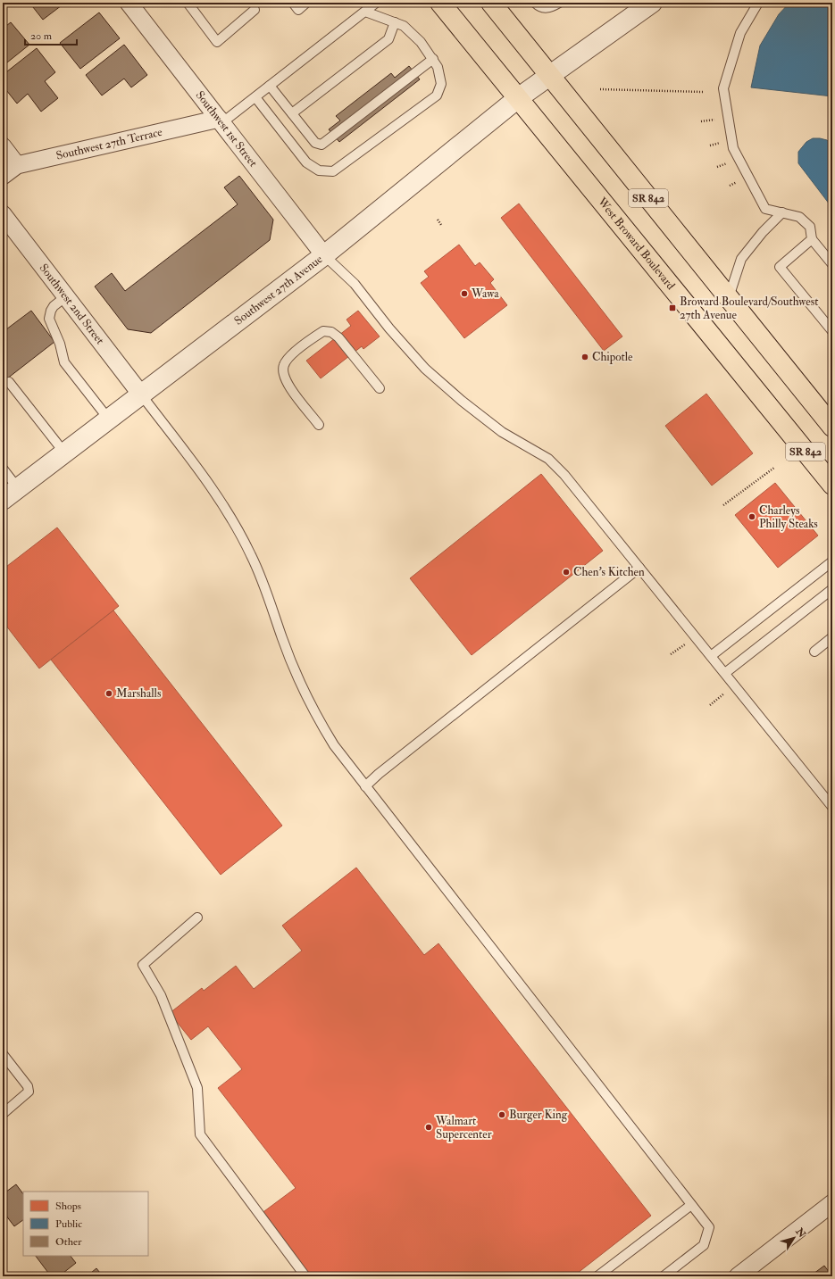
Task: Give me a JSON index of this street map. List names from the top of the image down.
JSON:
{
  "streets": {
    "main road": ["SR 842", "West Broward Boulevard"],
    "street": [
      "Southwest 1st Street",
      "Southwest 27th Terrace",
      "Southwest 27th Avenue",
      "Southwest 2nd Street"
    ]
  },
  "crossings": [
    ["Southwest 1st Street", "Southwest 27th Terrace"],
    ["Southwest 1st Street", "Southwest 27th Avenue"],
    ["SR 842", "Southwest 27th Avenue"],
    ["West Broward Boulevard", "Southwest 27th Avenue"],
    ["Southwest 27th Avenue", "Southwest 2nd Street"]
  ],
  "places": {
    "other": [
      "Wawa",
      "Chipotle",
      "Charleys Philly Steaks",
      "Chen's Kitchen",
      "Marshalls",
      "Burger King",
      "Walmart Supercenter"
    ],
    "transit": ["Broward Boulevard/Southwest 27th Avenue"]
  },
  "legend": ["Shops", "Public", "Other"],
  "scale_bar": "20 m",
  "north": "top right"
}
